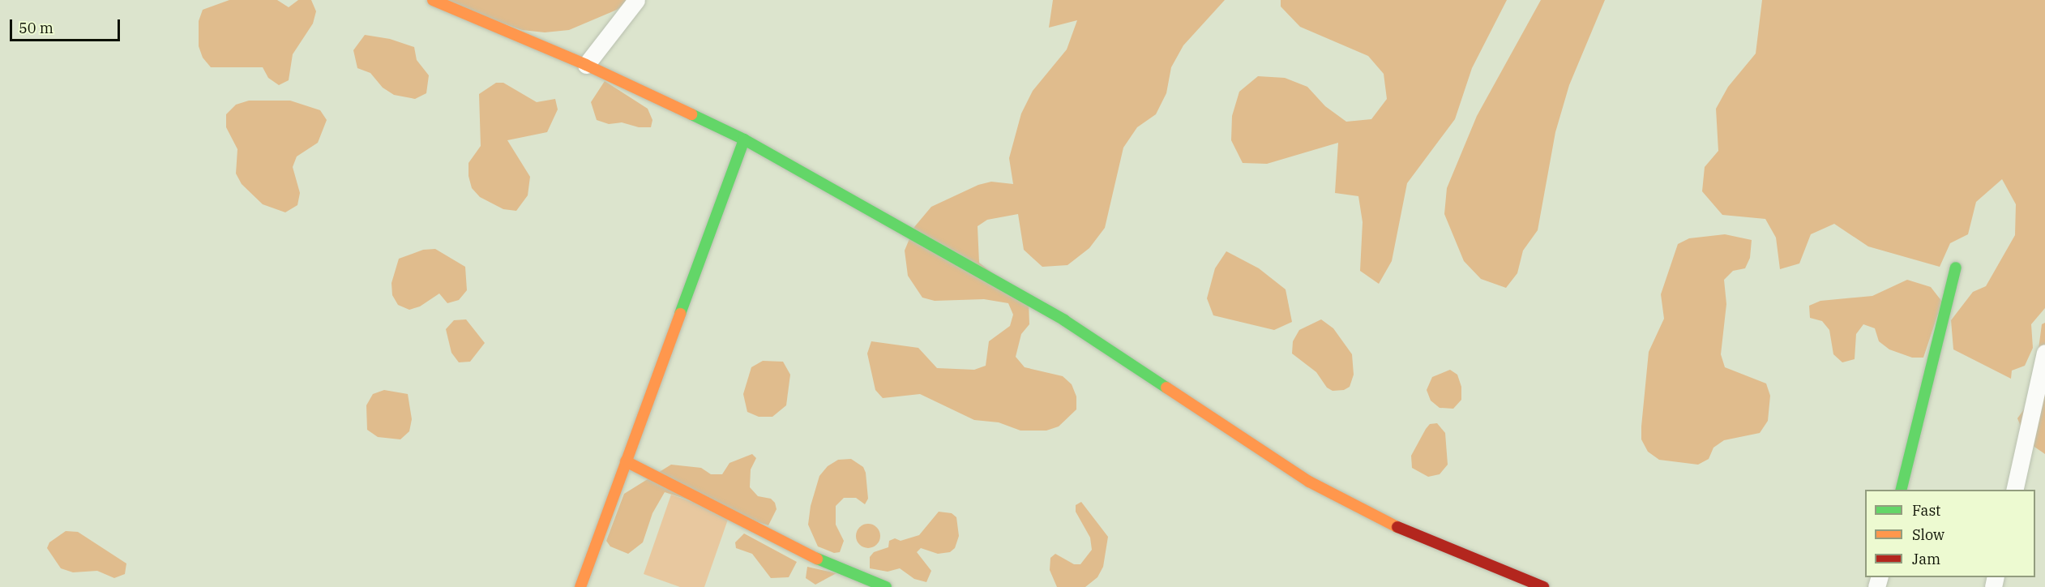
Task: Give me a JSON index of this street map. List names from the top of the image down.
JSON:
{
  "legend": ["Fast", "Slow", "Jam"],
  "scale_bar": "50 m"
}
